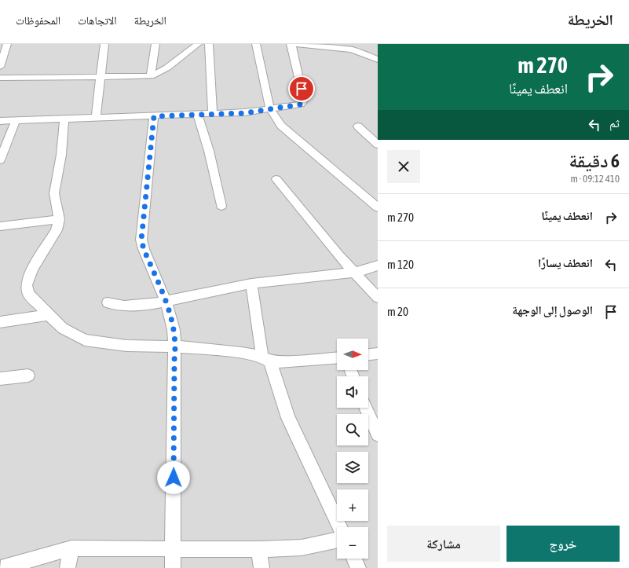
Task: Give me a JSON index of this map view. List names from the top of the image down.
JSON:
{
  "north": "right",
  "page": {
    "header": "الخريطة",
    "nav": ["الخريطة", "الاتجاهات", "المحفوظات"],
    "turn": ["270 m", "انعطف يمينًا"],
    "then": "ثم",
    "heading": ["6 دقيقة", "410 m · 09:12"],
    "list": [
      {
        "name": "انعطف يمينًا",
        "value": "270 m"
      },
      {
        "name": "انعطف يسارًا",
        "value": "120 m"
      },
      {
        "name": "الوصول إلى الوجهة",
        "value": "20 m"
      }
    ],
    "map_buttons": ["+", "−"],
    "buttons": ["خروج", "مشاركة"]
  }
}
